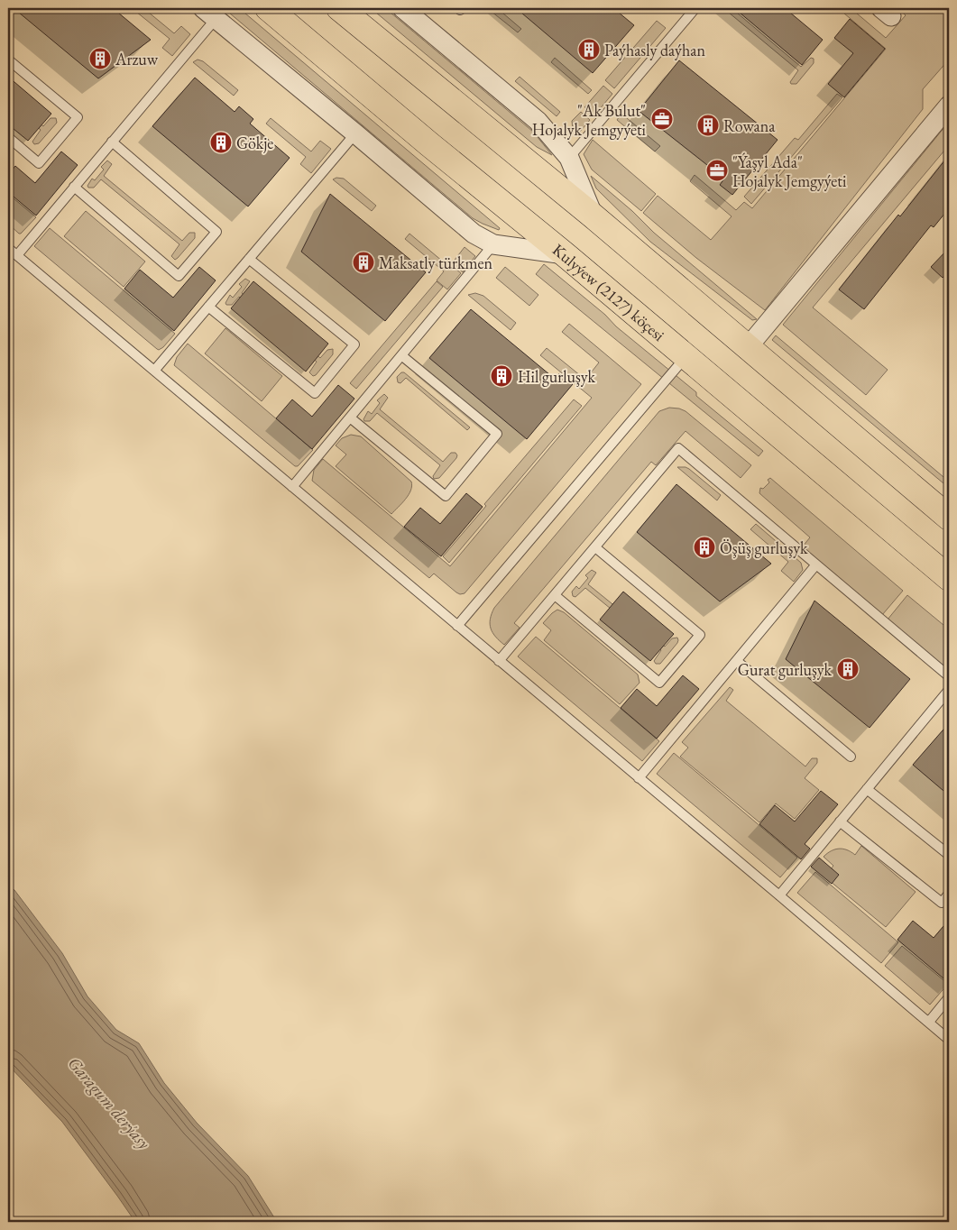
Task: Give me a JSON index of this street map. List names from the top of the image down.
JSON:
{
  "streets": {
    "highway": ["Kulyýew (2127) köçesi"]
  },
  "water": ["Garagum derýasy"],
  "places": {
    "building": [
      "Paýhasly daýhan",
      "Arzuw",
      "Rowana",
      "Gökje",
      "Maksatly türkmen",
      "Hil gurluşyk",
      "Öşüş gurluşyk",
      "Gurat gurluşyk"
    ],
    "office": ["\"Ak Bulut\" Hojalyk Jemgyýeti", "\"Ýaşyl Ada\" Hojalyk Jemgyýeti"]
  }
}
